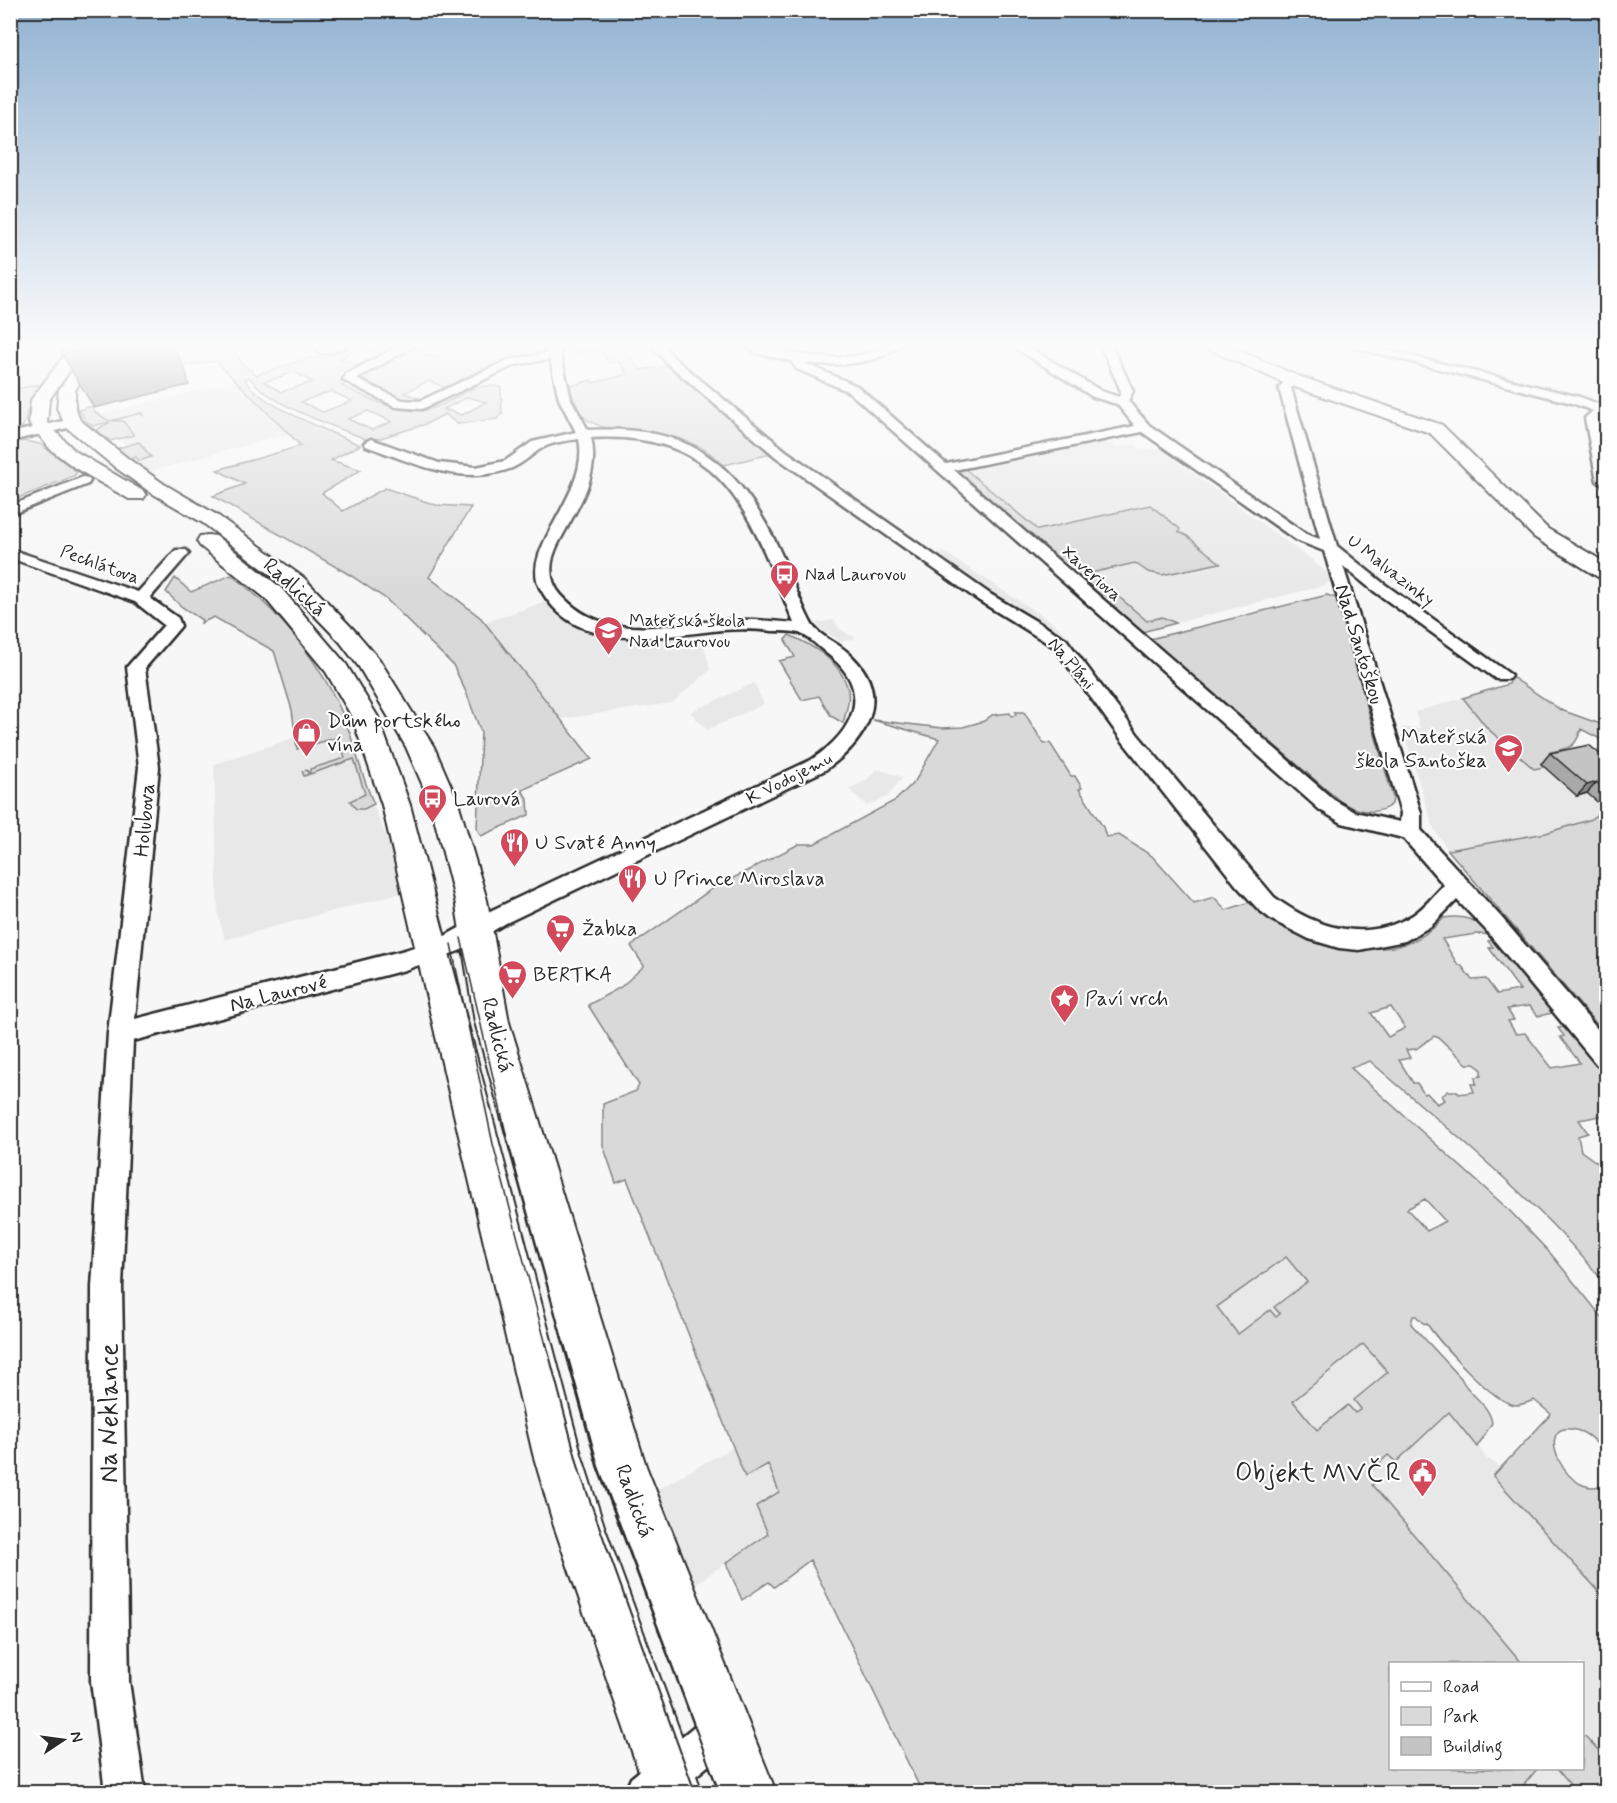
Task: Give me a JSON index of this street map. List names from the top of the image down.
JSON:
{
  "streets": {
    "main road": ["Radlická"],
    "street": [
      "Pechlátova",
      "U Malvazinky",
      "Xaveriova",
      "Nad Santoškou",
      "Na Pláni",
      "K Vodojemu",
      "Holubova",
      "Na Laurové",
      "Na Neklance"
    ]
  },
  "crossings": [
    ["Pechlátova", "Holubova"],
    ["U Malvazinky", "Nad Santoškou"],
    ["Xaveriova", "Nad Santoškou"],
    ["Radlická", "K Vodojemu"],
    ["Radlická", "Na Laurové"],
    ["K Vodojemu", "Na Laurové"],
    ["Holubova", "Na Laurové"],
    ["Holubova", "Na Neklance"],
    ["Na Laurové", "Na Neklance"]
  ],
  "places": {
    "bus stop": ["Nad Laurovou", "Laurová"],
    "school or university": ["Mateřská škola Nad Laurovou", "Mateřská škola Santoška"],
    "shop": ["Dům portského vína"],
    "restaurant": ["U Svaté Anny", "U Prince Miroslava"],
    "supermarket": ["Žabka", "BERTKA"],
    "place": ["Paví vrch"],
    "public building": ["Objekt MVČR"]
  },
  "legend": ["Road", "Park", "Building"],
  "north": "right"
}
